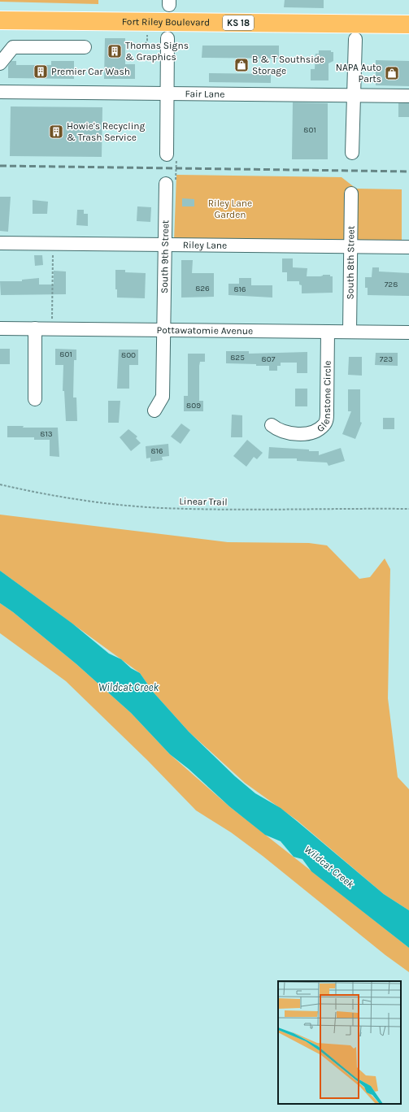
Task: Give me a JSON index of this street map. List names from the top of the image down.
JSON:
{
  "streets": {
    "highway": ["Fort Riley Boulevard", "KS 18"],
    "street": [
      "Fair Lane",
      "Riley Lane",
      "South 9th Street",
      "South 8th Street",
      "Pottawatomie Avenue",
      "Glenstone Circle"
    ],
    "path": ["Linear Trail"]
  },
  "crossings": [
    ["Riley Lane", "South 9th Street"],
    ["Riley Lane", "South 8th Street"],
    ["South 9th Street", "Pottawatomie Avenue"],
    ["South 8th Street", "Pottawatomie Avenue"],
    ["Pottawatomie Avenue", "Glenstone Circle"]
  ],
  "water": ["Wildcat Creek"],
  "parks": ["Riley Lane Garden"],
  "places": {
    "building": ["Thomas Signs & Graphics", "Premier Car Wash", "Howie's Recycling & Trash Service"],
    "shop": ["B & T Southside Storage", "NAPA Auto Parts"]
  },
  "house_numbers": [
    "801",
    "728",
    "826",
    "816",
    "801",
    "800",
    "825",
    "807",
    "723",
    "809",
    "813",
    "816"
  ]
}
